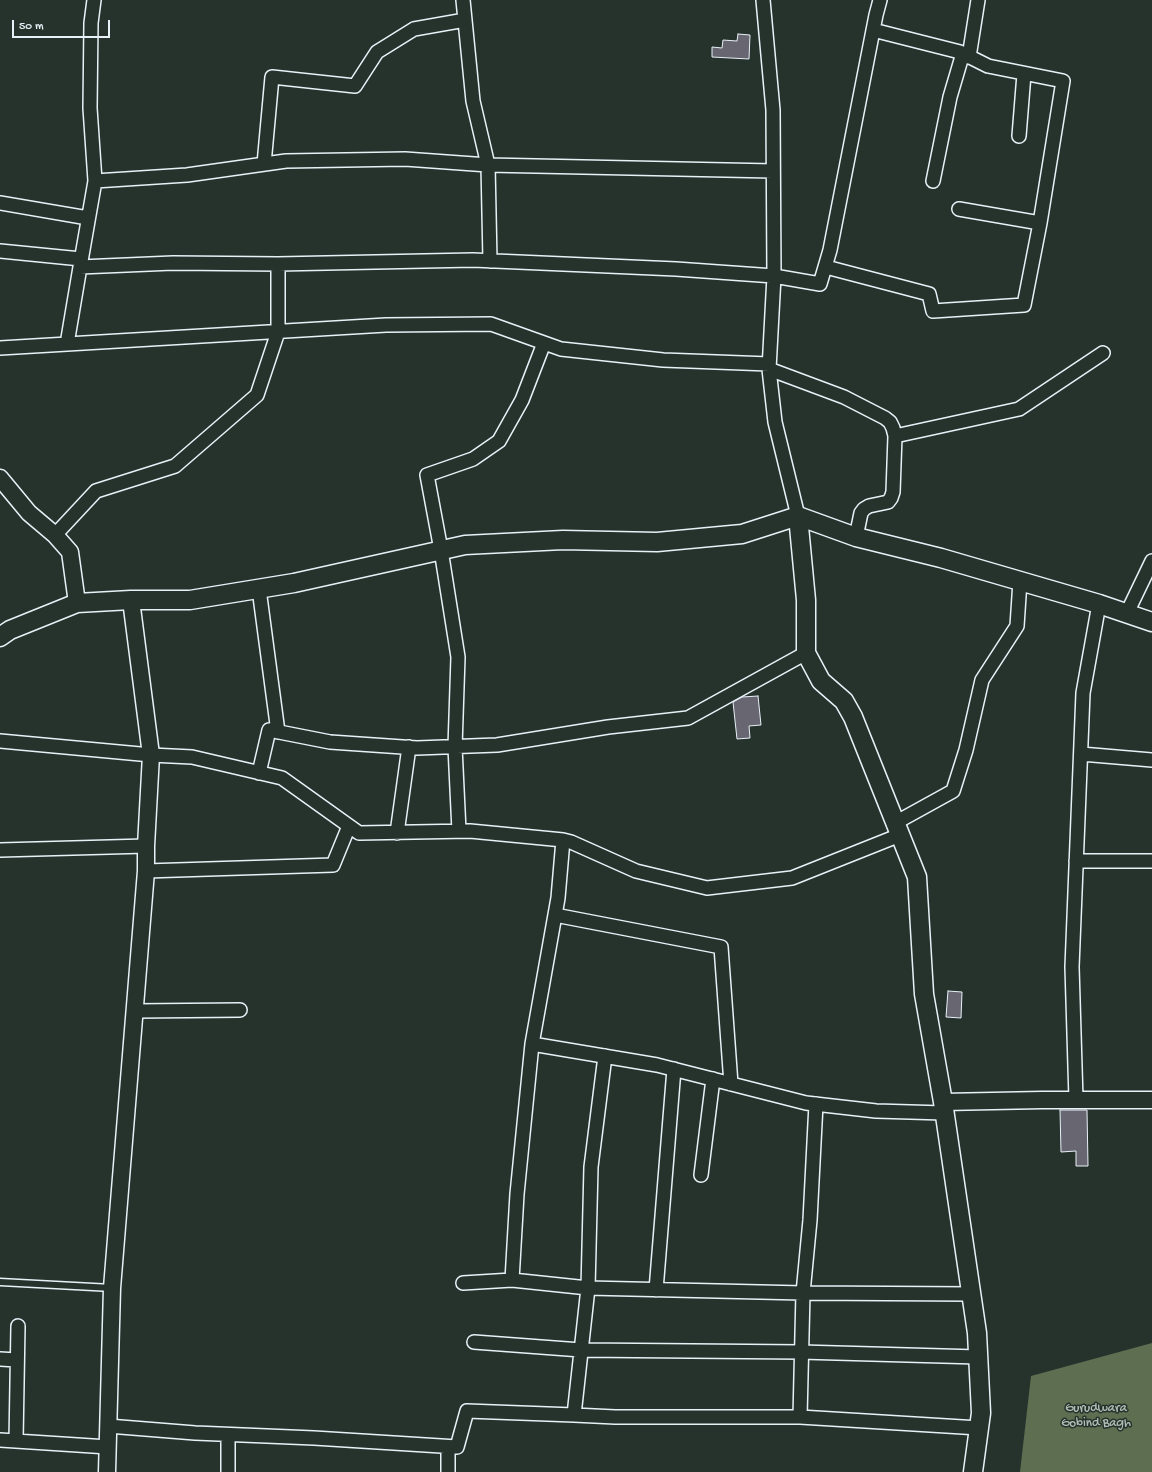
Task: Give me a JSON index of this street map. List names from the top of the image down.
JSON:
{
  "parks": ["Gurudwara Gobind Bagh"],
  "scale_bar": "50 m"
}
